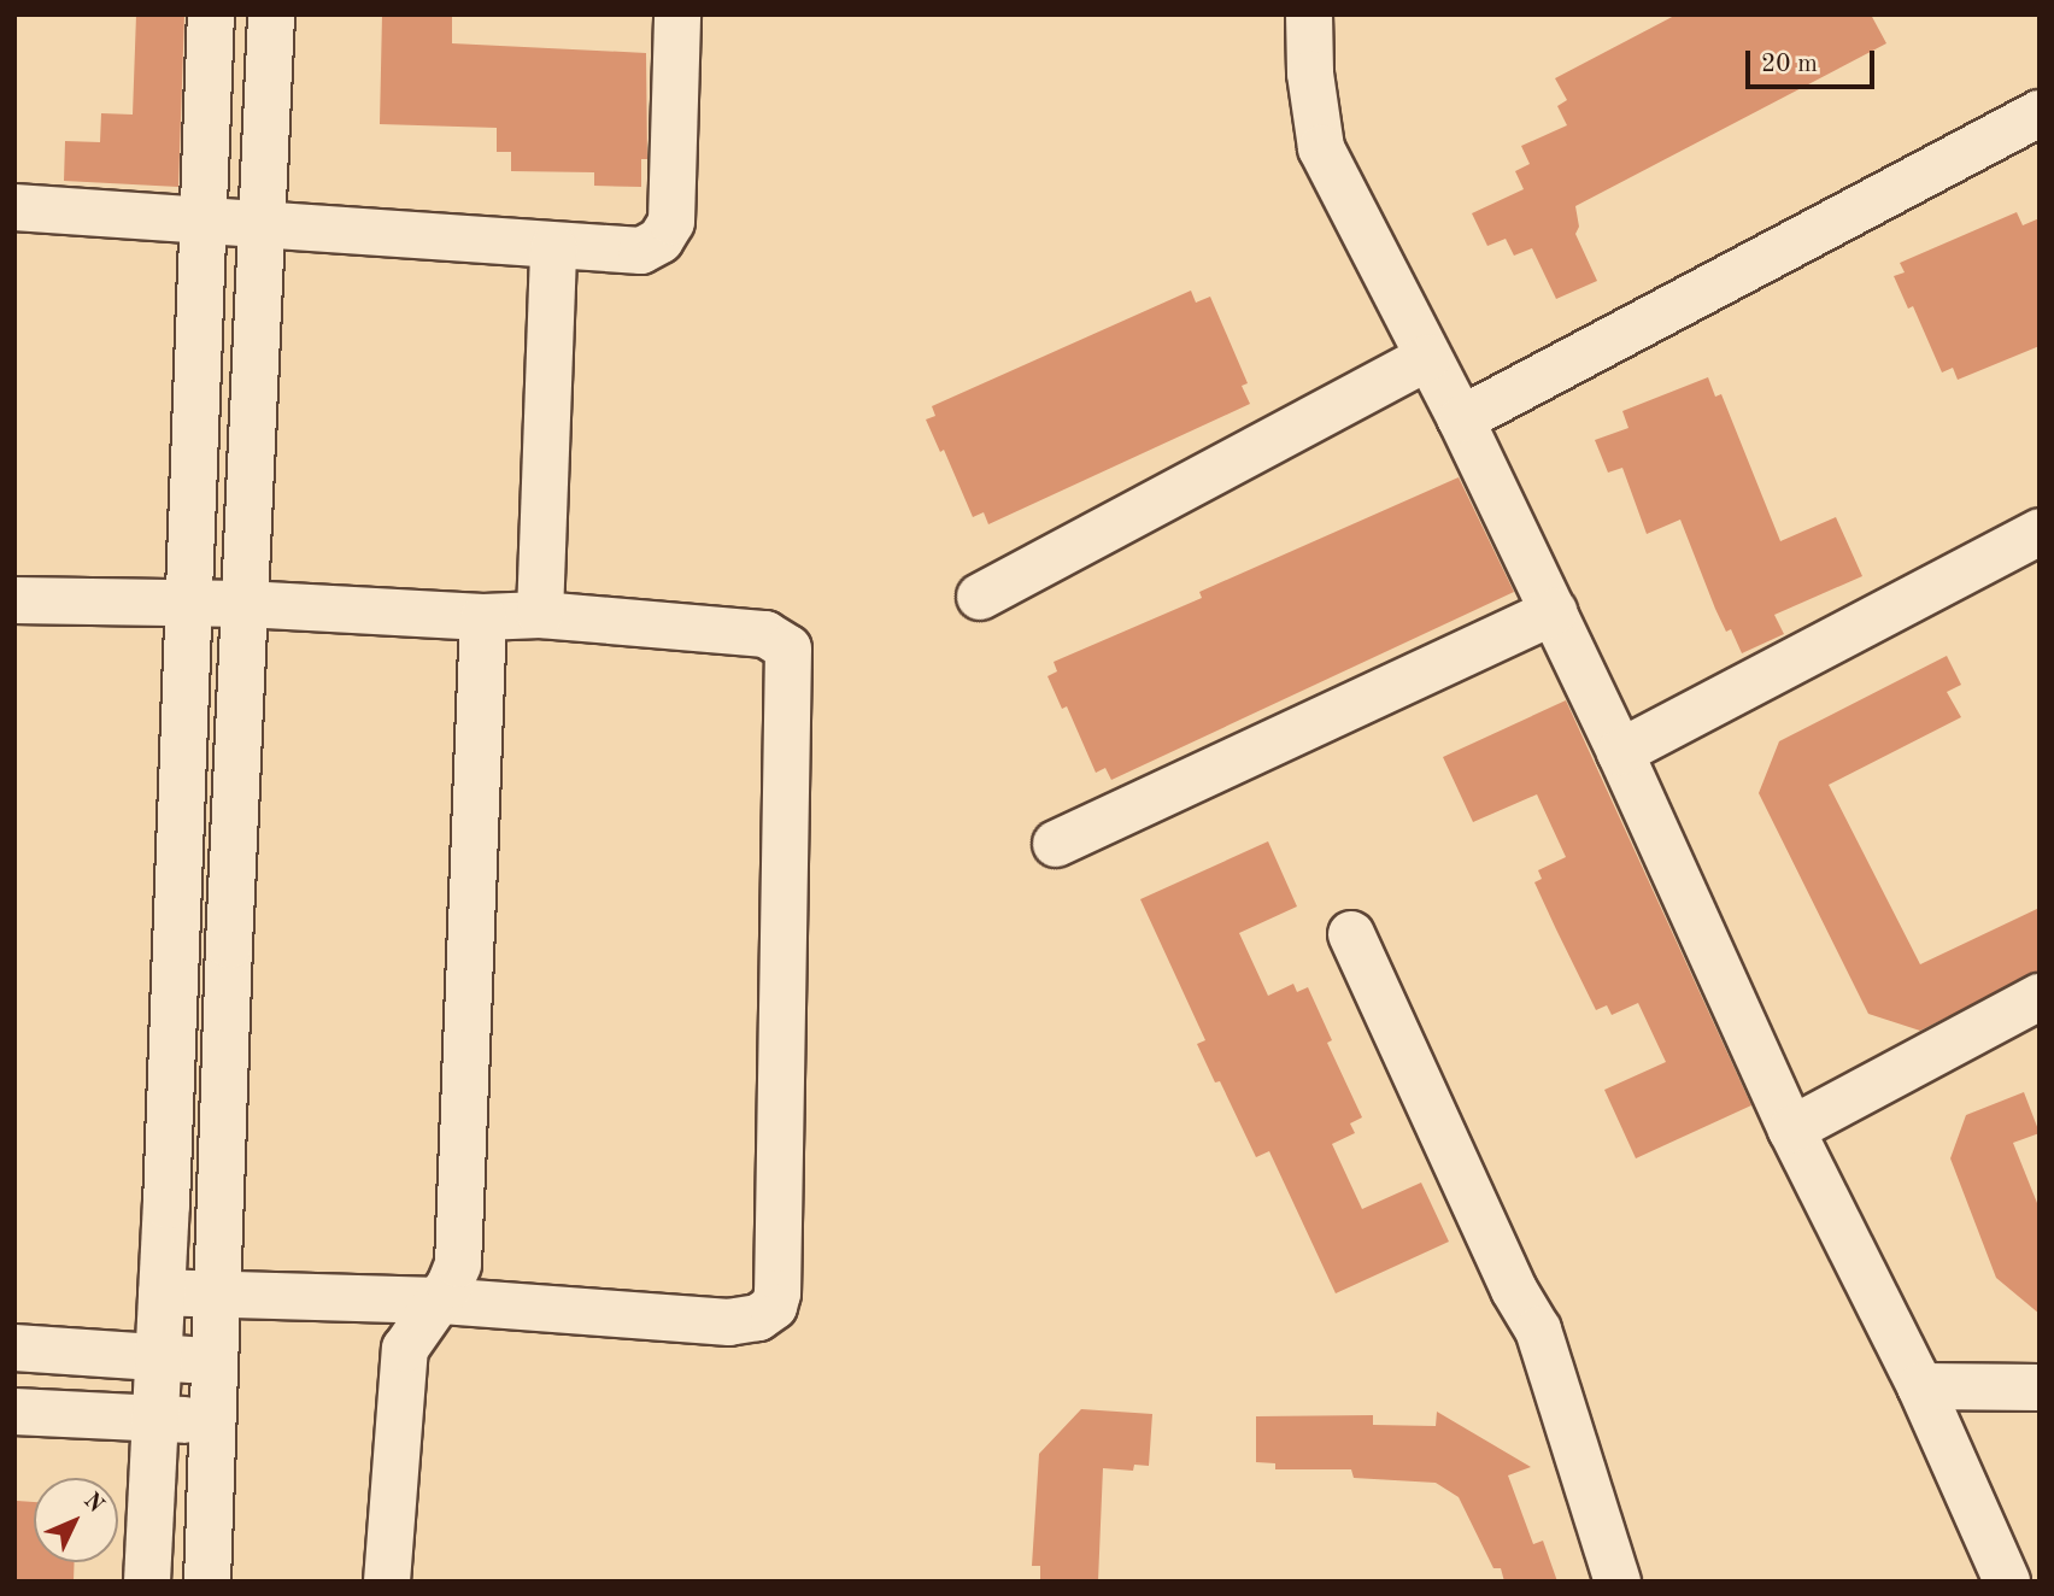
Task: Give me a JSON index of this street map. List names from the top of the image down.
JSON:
{
  "scale_bar": "20 m",
  "north": "top right"
}
